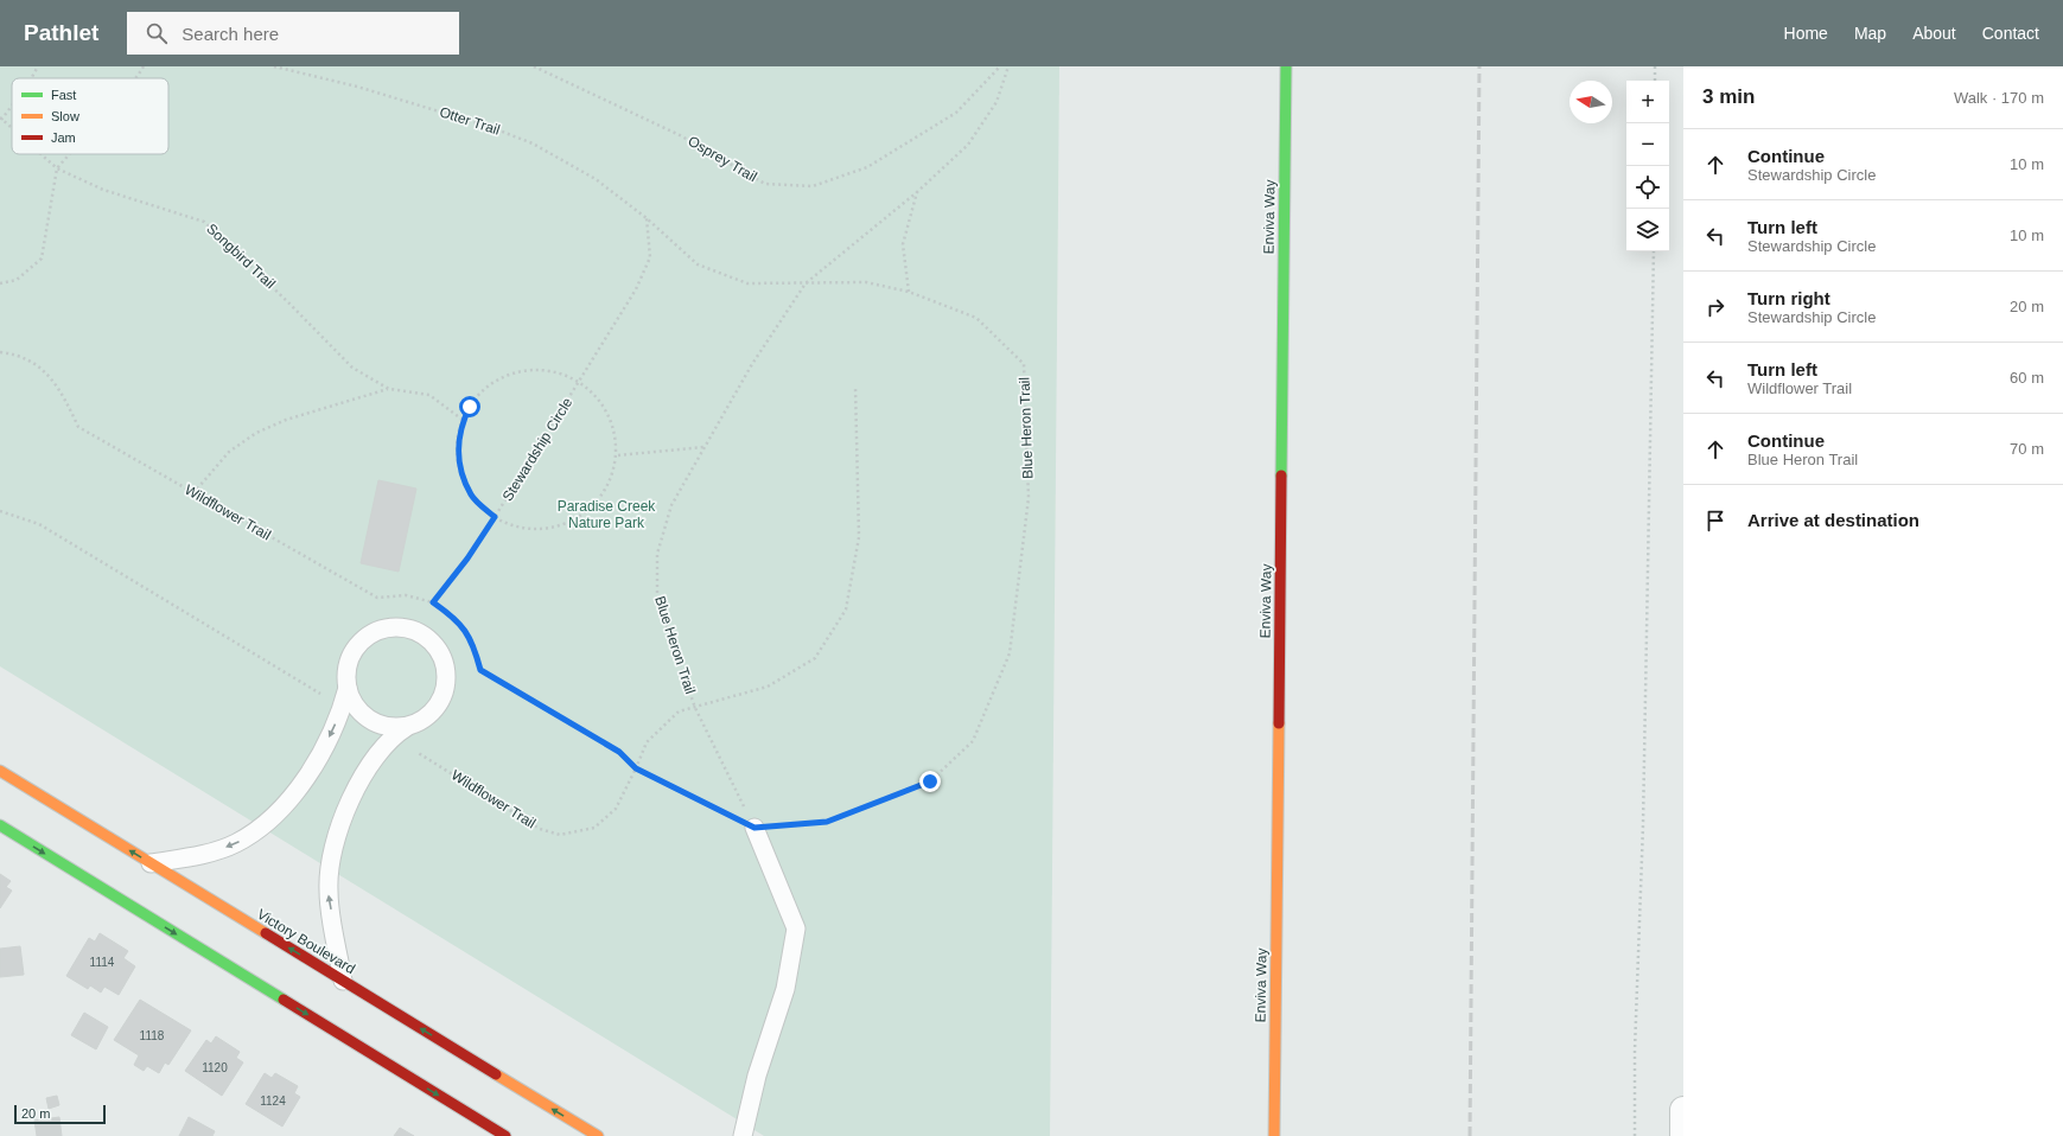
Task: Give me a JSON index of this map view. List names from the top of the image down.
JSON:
{
  "streets": {
    "main road": ["Enviva Way", "Victory Boulevard"],
    "path": [
      "Otter Trail",
      "Osprey Trail",
      "Songbird Trail",
      "Blue Heron Trail",
      "Stewardship Circle",
      "Wildflower Trail"
    ]
  },
  "crossings": [
    ["Otter Trail", "Blue Heron Trail"],
    ["Otter Trail", "Stewardship Circle"],
    ["Songbird Trail", "Stewardship Circle"],
    ["Blue Heron Trail", "Wildflower Trail"],
    ["Stewardship Circle", "Wildflower Trail"]
  ],
  "parks": ["Paradise Creek Nature Park"],
  "house_numbers": [
    "1114",
    "1118",
    "1120",
    "1124"
  ],
  "legend": ["Fast", "Slow", "Jam"],
  "scale_bar": "20 m",
  "north": "left",
  "page": {
    "header": "Pathlet",
    "search": "Search here",
    "nav": [
      "Home",
      "Map",
      "About",
      "Contact"
    ],
    "heading": ["3 min", "Walk · 170 m"],
    "map_buttons": ["+", "−"],
    "list": [
      ["Continue", "Stewardship Circle", "10 m"],
      ["Turn left", "Stewardship Circle", "10 m"],
      ["Turn right", "Stewardship Circle", "20 m"],
      ["Turn left", "Wildflower Trail", "60 m"],
      ["Continue", "Blue Heron Trail", "70 m"],
      "Arrive at destination"
    ],
    "scale": "20 m"
  }
}
